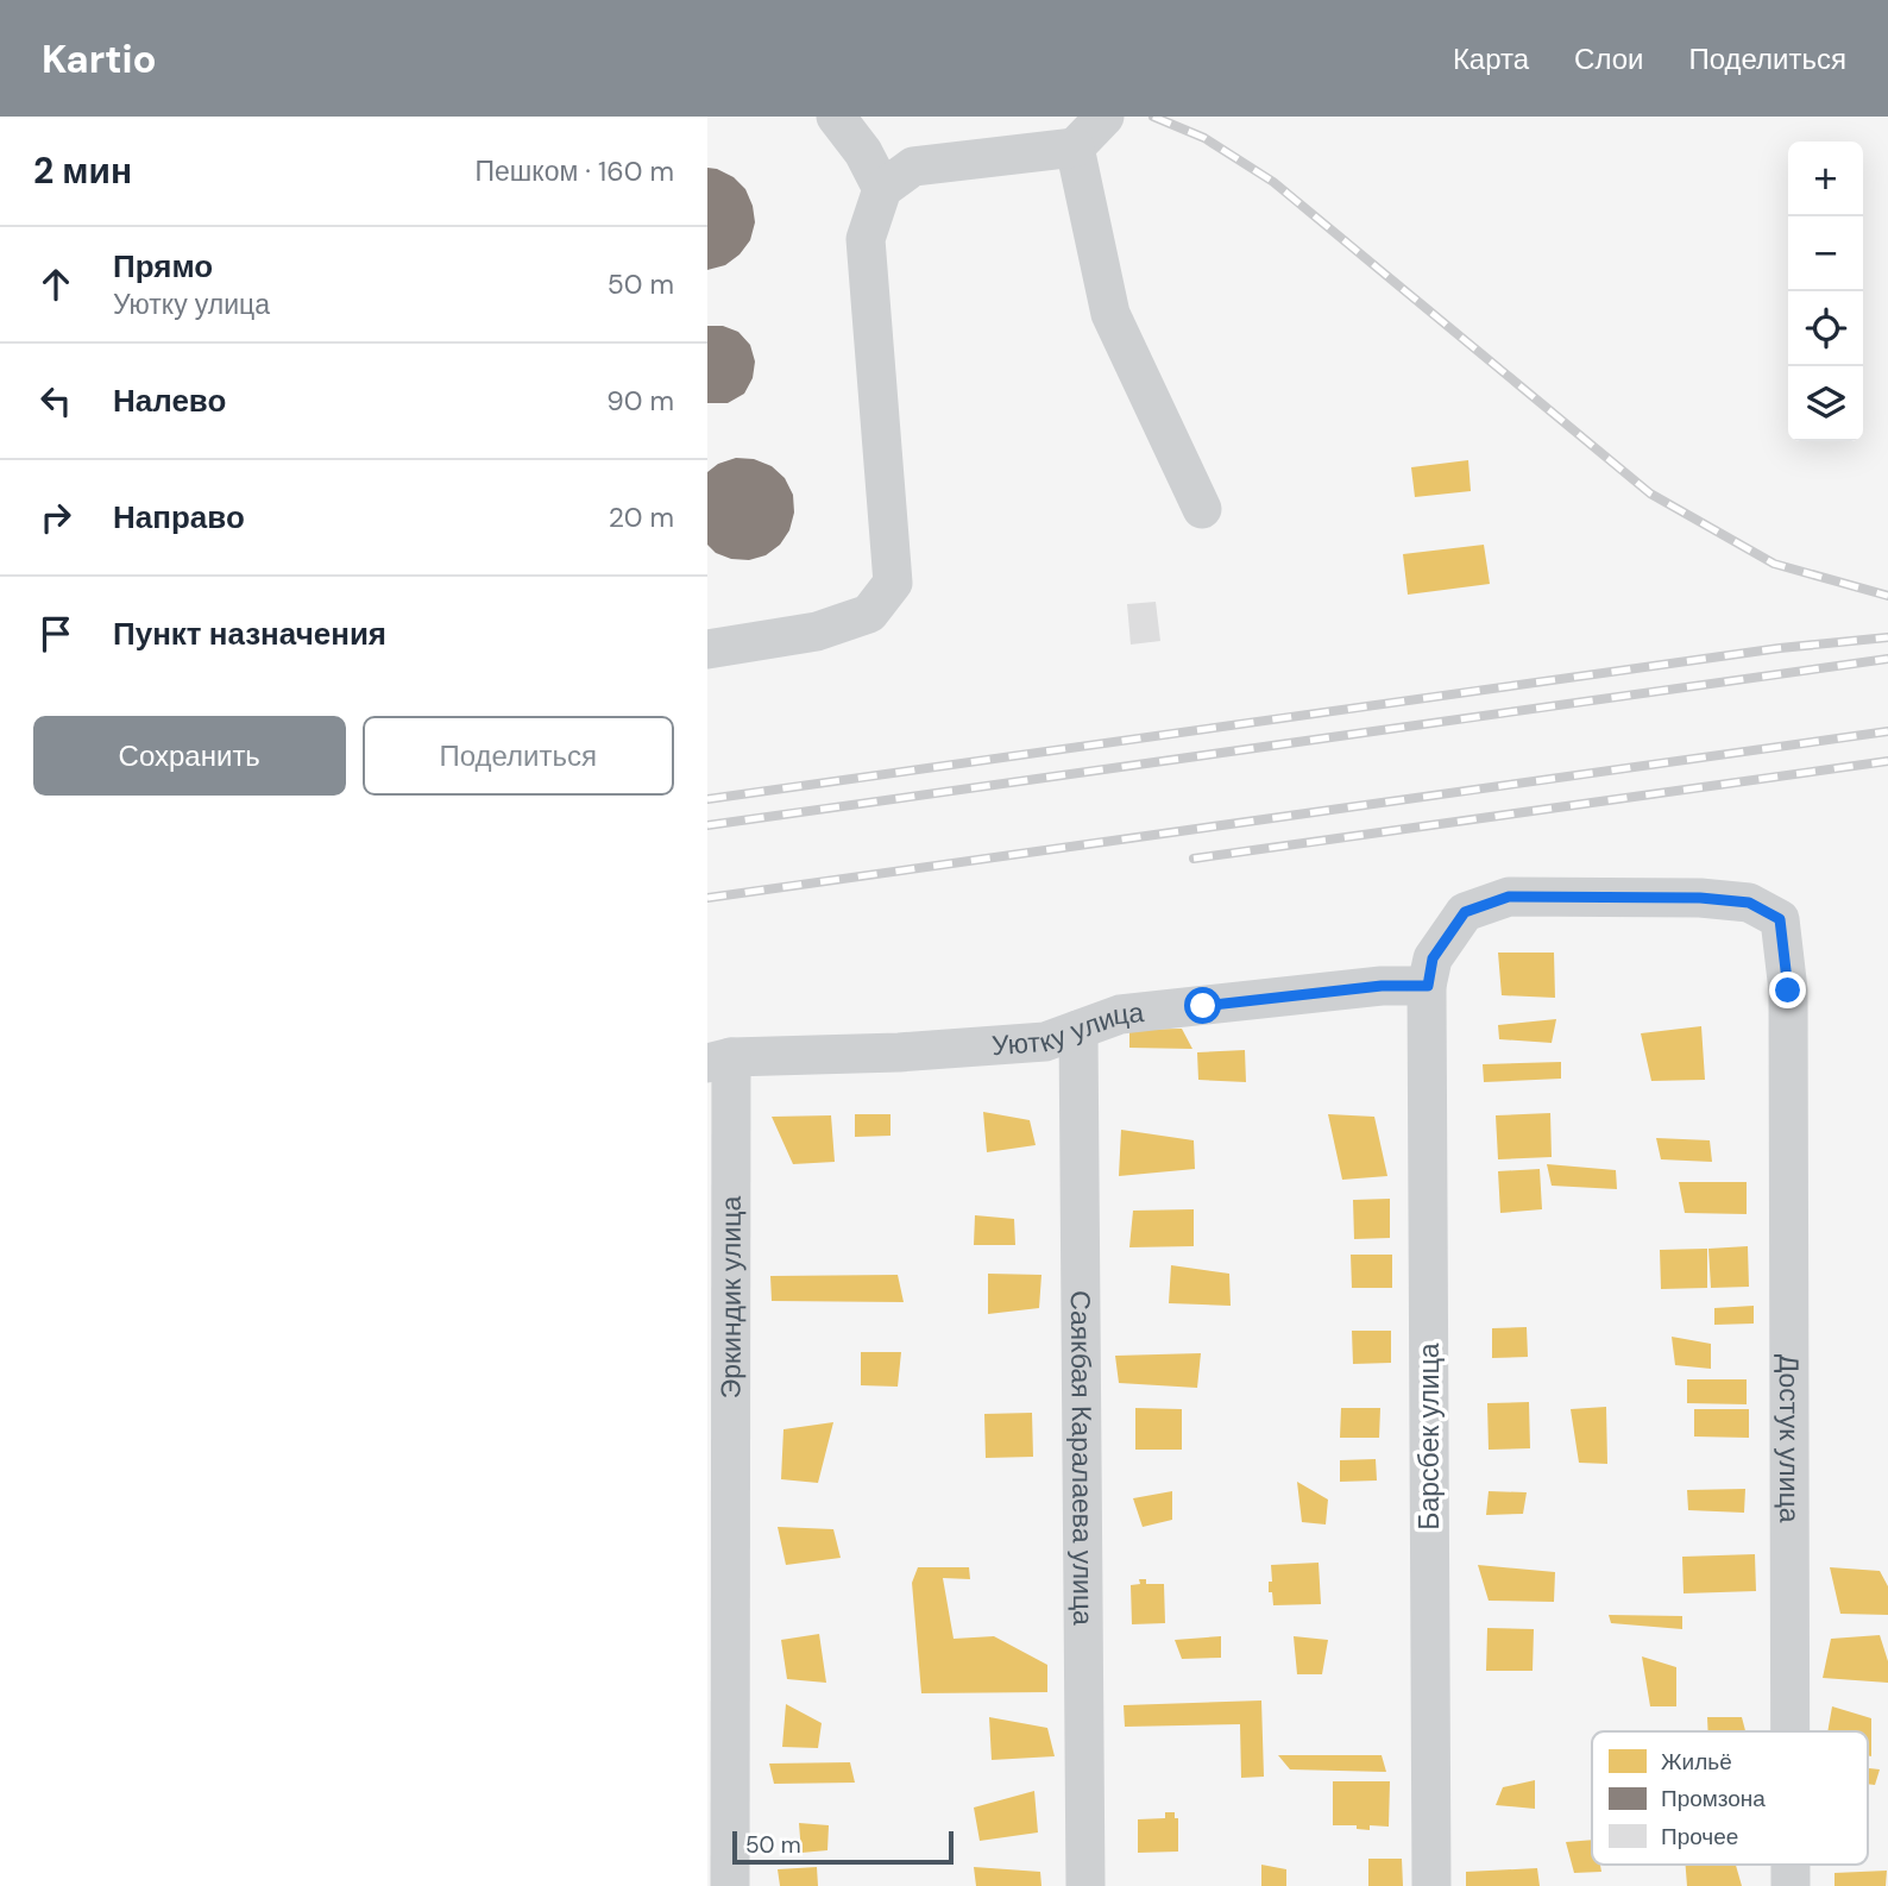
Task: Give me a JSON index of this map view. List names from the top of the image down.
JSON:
{
  "streets": {
    "street": [
      "Уютку улица",
      "Эркиндик улица",
      "Барсбек улица",
      "Достук улица",
      "Саякбая Каралаева улица"
    ]
  },
  "crossings": [
    ["Уютку улица", "Эркиндик улица"],
    ["Уютку улица", "Барсбек улица"],
    ["Уютку улица", "Саякбая Каралаева улица"],
    ["Барсбек улица", "Достук улица"]
  ],
  "legend": ["Жильё", "Промзона", "Прочее"],
  "scale_bar": "50 m",
  "page": {
    "header": "Kartio",
    "nav": ["Карта", "Слои", "Поделиться"],
    "heading": ["2 мин", "Пешком · 160 m"],
    "map_buttons": ["+", "−"],
    "list": [
      ["Прямо", "Уютку улица", "50 m"],
      ["Налево", "90 m"],
      ["Направо", "20 m"],
      "Пункт назначения"
    ],
    "buttons": ["Сохранить", "Поделиться"],
    "scale": "50 m"
  }
}
